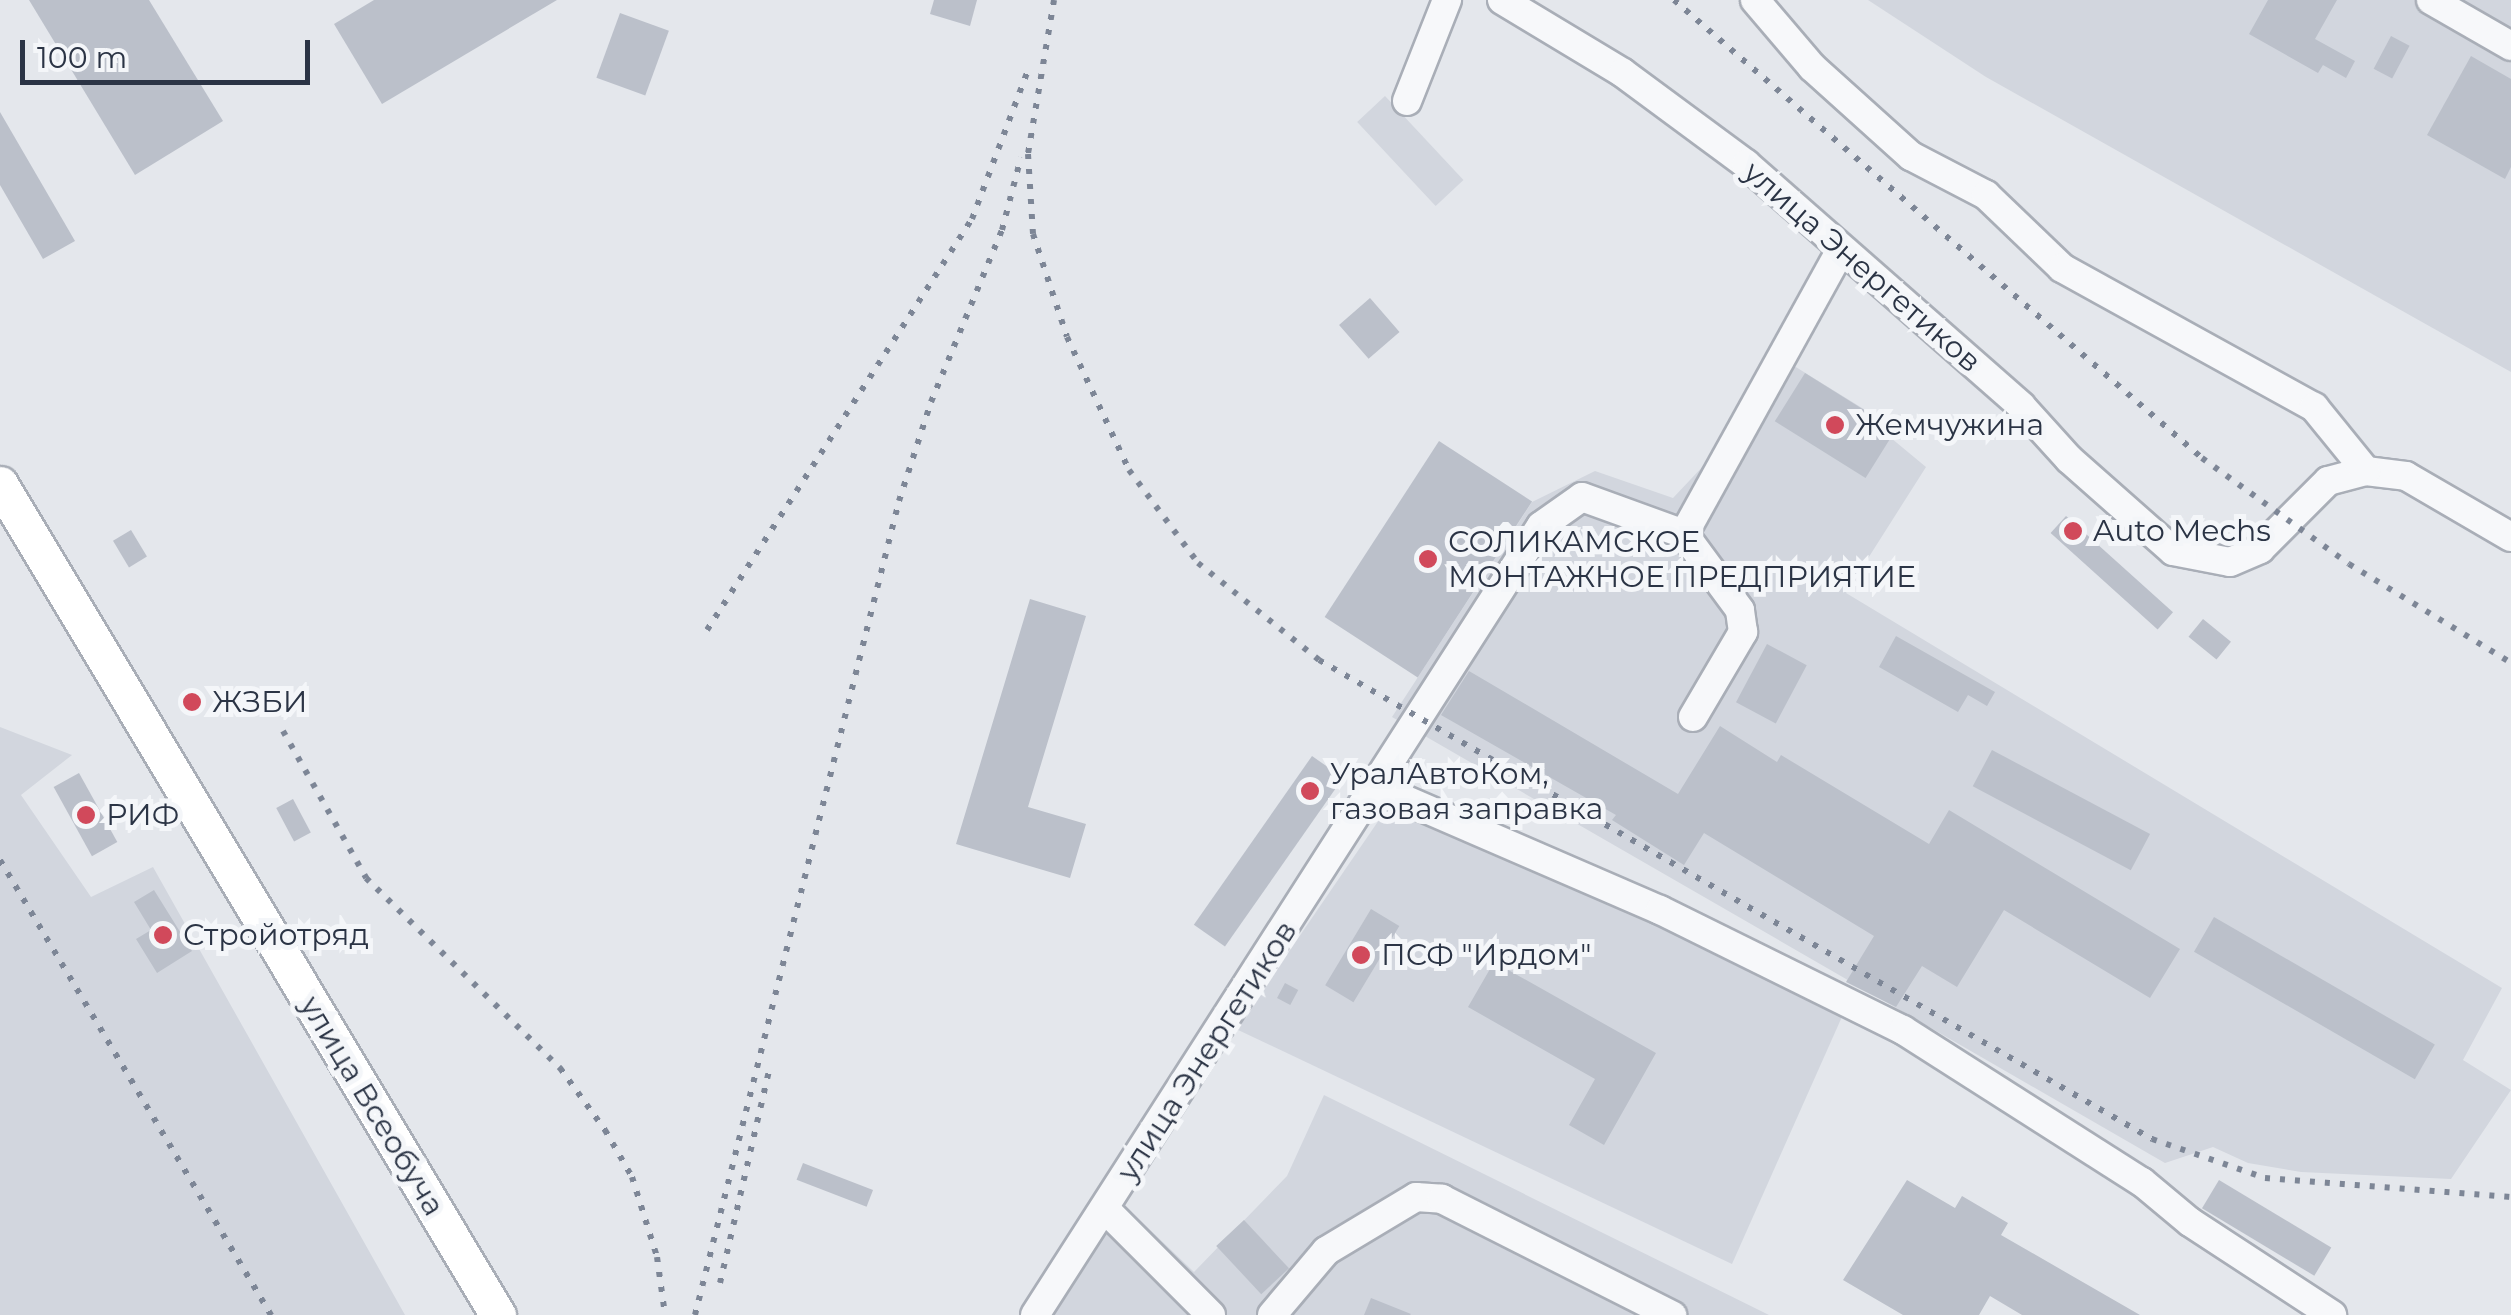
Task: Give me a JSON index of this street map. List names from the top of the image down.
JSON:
{
  "streets": {
    "main road": ["улица Всеобуча"],
    "street": ["улица Энергетиков"]
  },
  "places": [
    "Жемчужина",
    "Auto Mechs",
    "СОЛИКАМСКОЕ МОНТАЖНОЕ ПРЕДПРИЯТИЕ",
    "ЖЗБИ",
    "УралАвтоКом, газовая заправка",
    "РИФ",
    "Стройотряд",
    "ПСФ \"Ирдом\""
  ],
  "scale_bar": "100 m"
}
